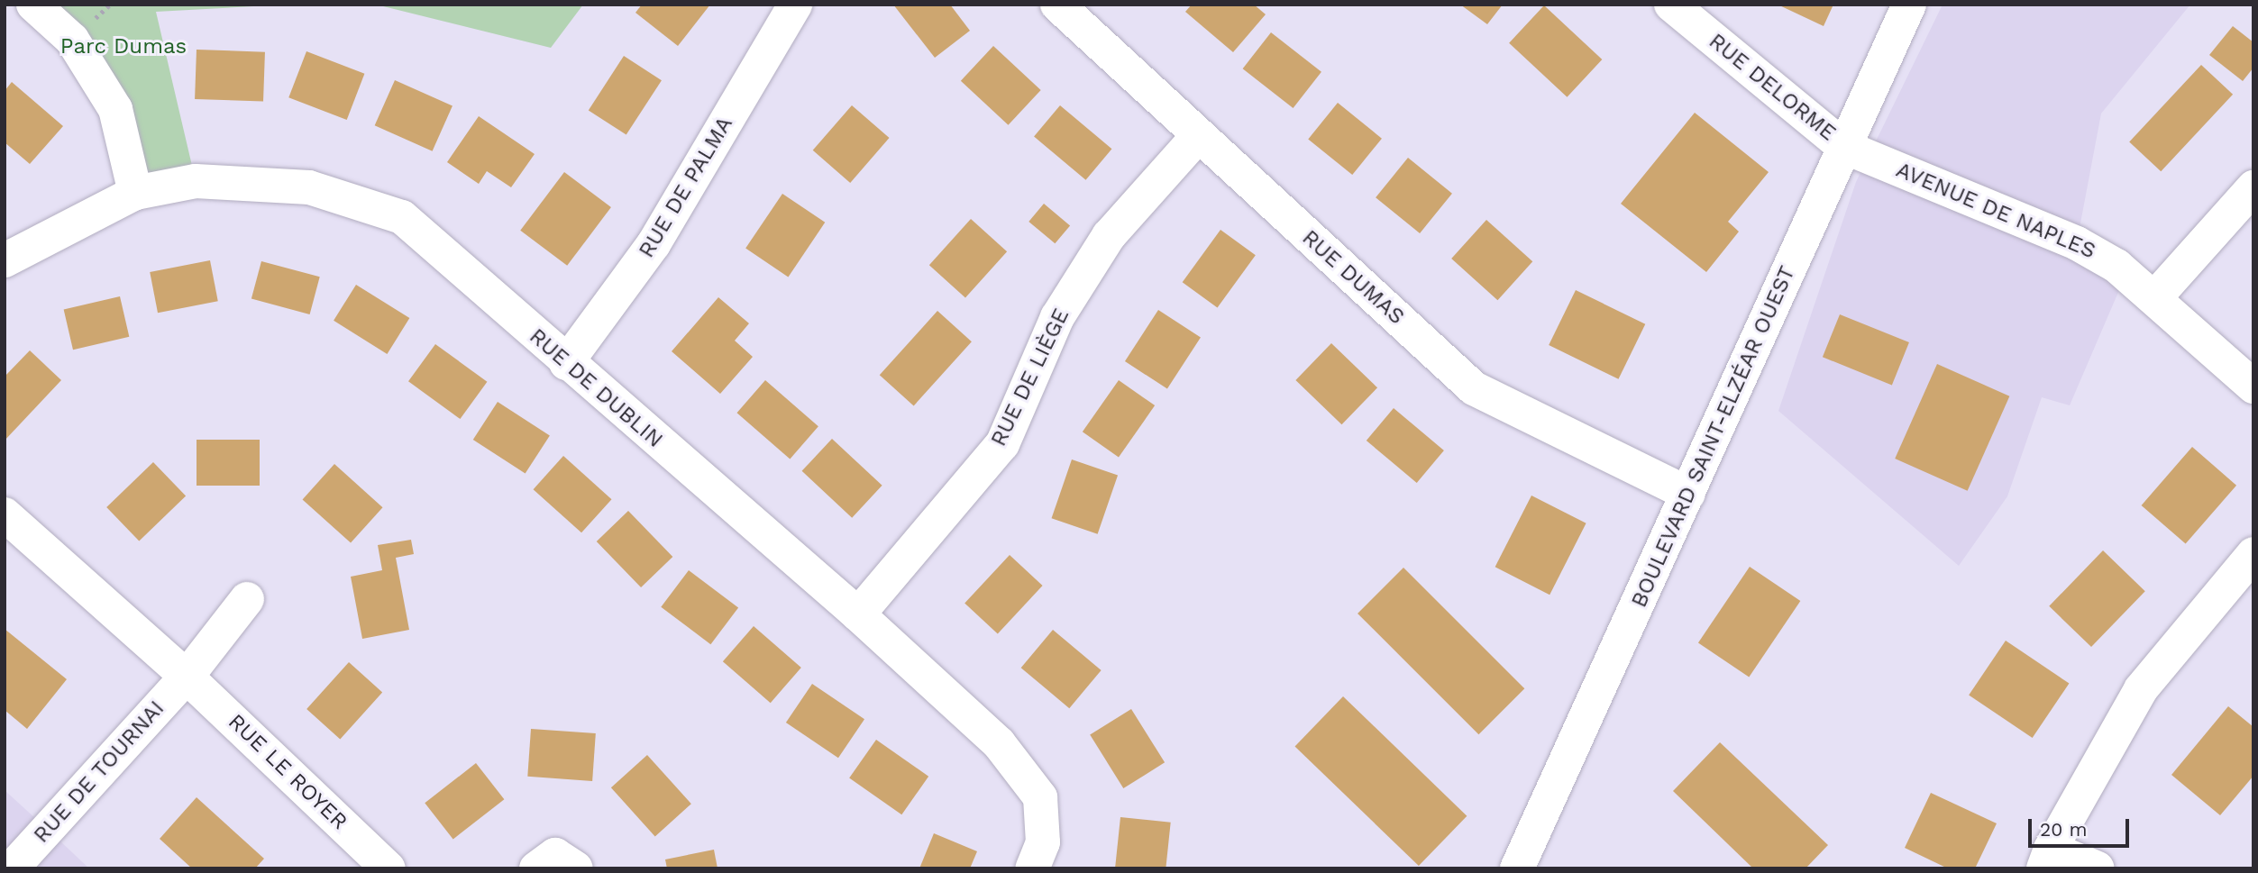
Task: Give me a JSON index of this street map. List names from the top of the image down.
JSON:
{
  "streets": {
    "street": [
      "RUE DELORME",
      "RUE DE PALMA",
      "AVENUE DE NAPLES",
      "RUE DUMAS",
      "RUE DE LIÈGE",
      "RUE DE DUBLIN",
      "BOULEVARD SAINT-ELZÉAR OUEST",
      "RUE DE TOURNAI",
      "RUE LE ROYER"
    ]
  },
  "crossings": [
    ["RUE DELORME", "AVENUE DE NAPLES"],
    ["RUE DELORME", "BOULEVARD SAINT-ELZÉAR OUEST"],
    ["RUE DE PALMA", "RUE DE DUBLIN"],
    ["AVENUE DE NAPLES", "BOULEVARD SAINT-ELZÉAR OUEST"],
    ["RUE DUMAS", "RUE DE LIÈGE"],
    ["RUE DUMAS", "BOULEVARD SAINT-ELZÉAR OUEST"],
    ["RUE DE LIÈGE", "RUE DE DUBLIN"],
    ["RUE DE TOURNAI", "RUE LE ROYER"]
  ],
  "parks": ["Parc Dumas"],
  "scale_bar": "20 m"
}
